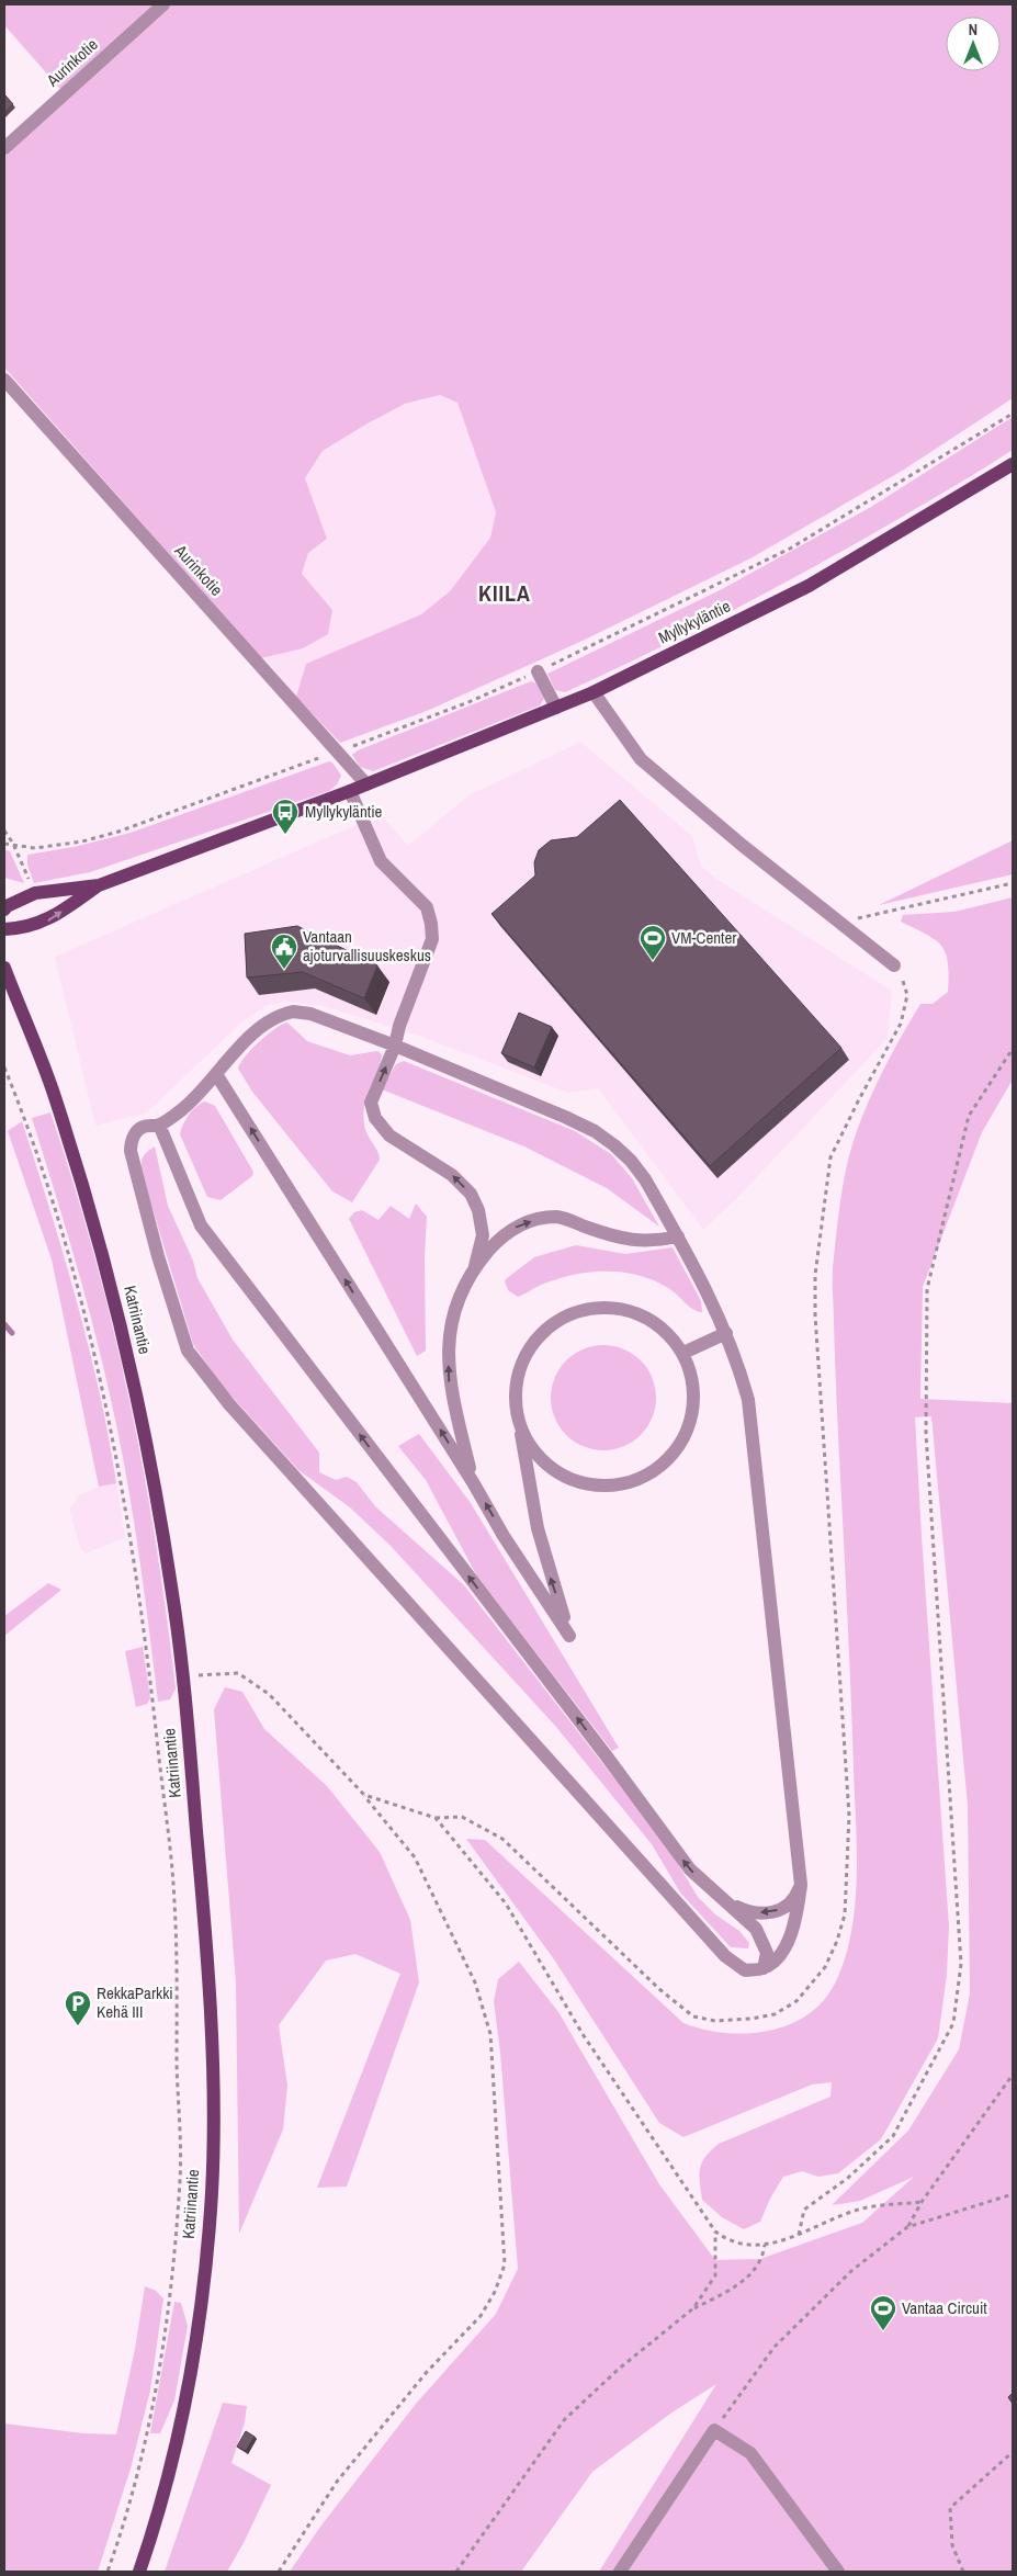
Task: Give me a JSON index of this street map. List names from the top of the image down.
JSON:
{
  "streets": {
    "main road": ["Myllykyläntie", "Katriinantie"],
    "street": ["Aurinkotie"]
  },
  "crossings": [
    ["Aurinkotie", "Myllykyläntie"]
  ],
  "districts": ["KIILA"],
  "places": {
    "bus stop": ["Myllykyläntie"],
    "sports": ["VM-Center", "Vantaa Circuit"],
    "public building": ["Vantaan ajoturvallisuuskeskus"],
    "parking": ["RekkaParkki Kehä III"]
  },
  "north": "top"
}
